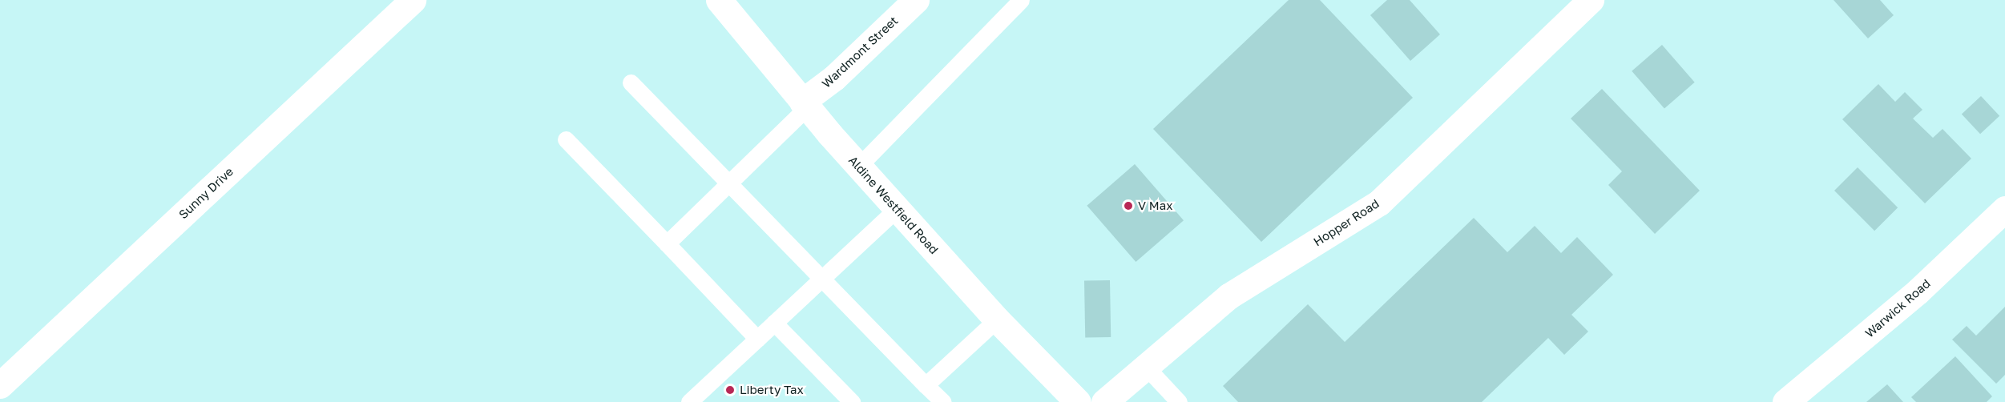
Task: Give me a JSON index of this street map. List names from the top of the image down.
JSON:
{
  "streets": {
    "main road": [
      "Wardmont Street",
      "Sunny Drive",
      "Aldine Westfield Road",
      "Hopper Road",
      "Warwick Road"
    ]
  },
  "crossings": [
    ["Wardmont Street", "Aldine Westfield Road"]
  ],
  "places": ["V Max", "Liberty Tax"]
}
